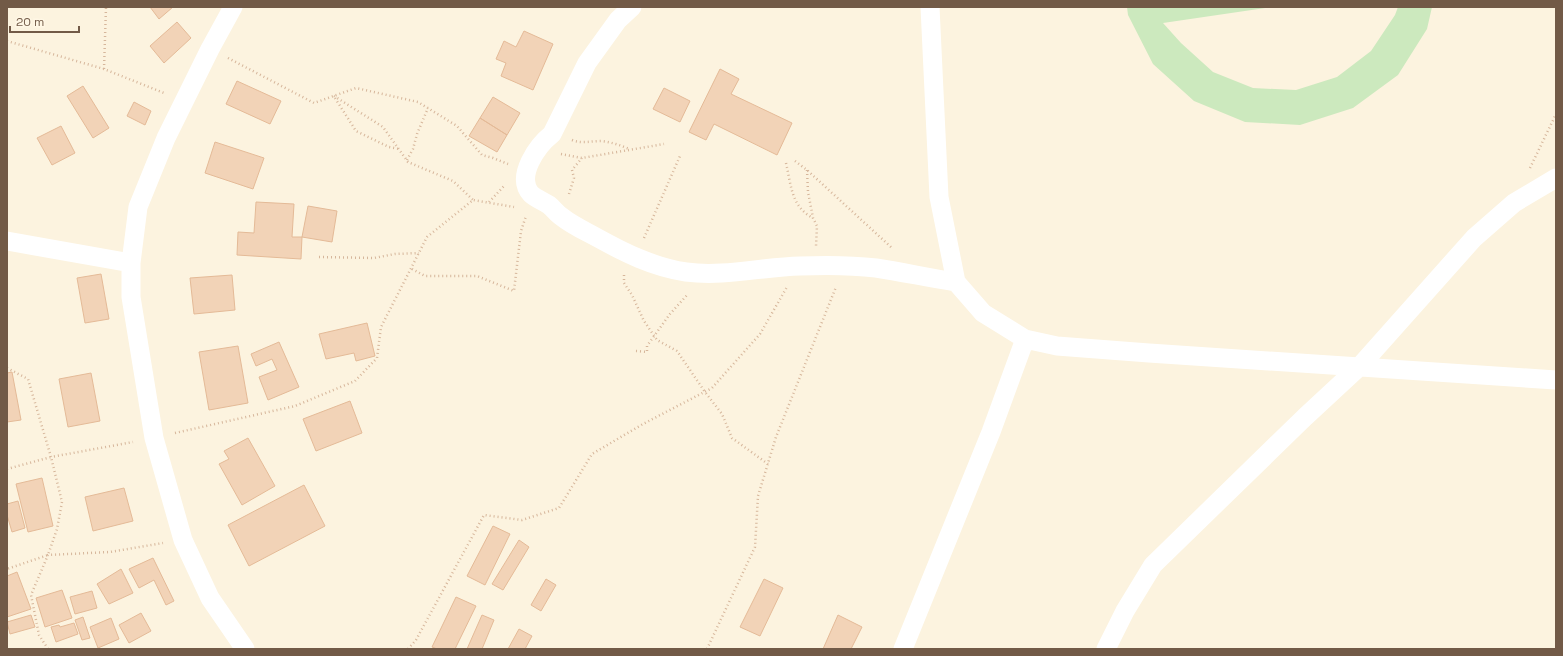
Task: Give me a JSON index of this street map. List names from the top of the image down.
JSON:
{
  "scale_bar": "20 m"
}
